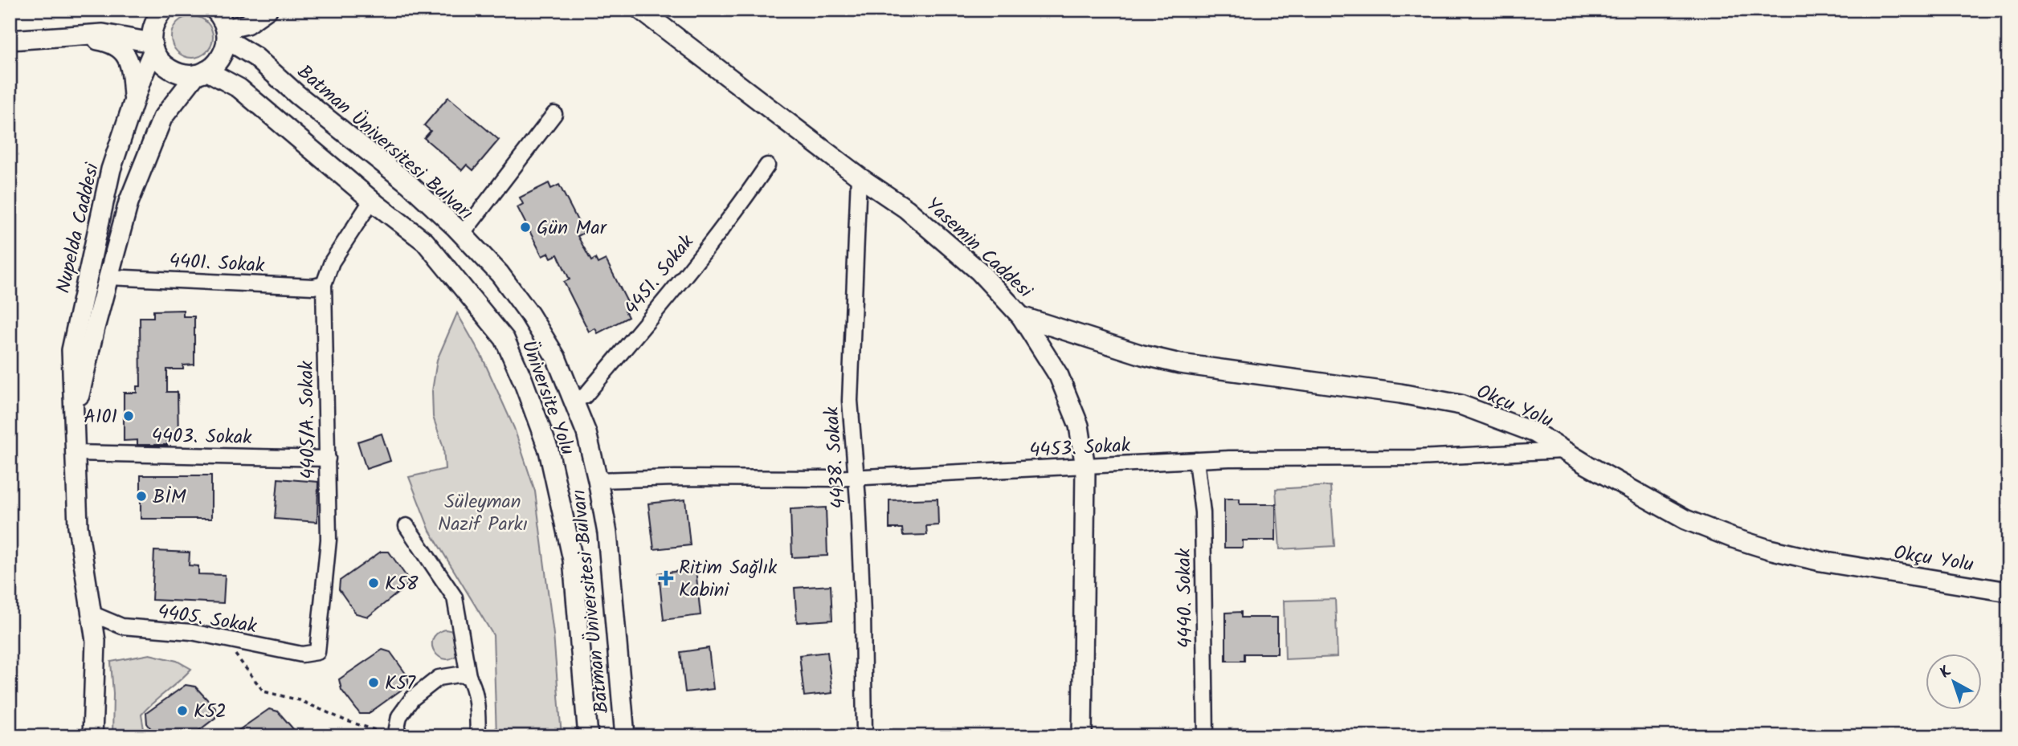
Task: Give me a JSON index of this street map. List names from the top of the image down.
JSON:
{
  "streets": {
    "street": [
      "Batman Üniversitesi Bulvarı",
      "Nupelda Caddesi",
      "Yasemin Caddesi",
      "4401. Sokak",
      "4451. Sokak",
      "Üniversite Yolu",
      "Okçu Yolu",
      "4405/A. Sokak",
      "4403. Sokak",
      "4453. Sokak",
      "4438. Sokak",
      "4440. Sokak",
      "4405. Sokak"
    ]
  },
  "crossings": [
    ["Batman Üniversitesi Bulvarı", "Nupelda Caddesi"],
    ["Batman Üniversitesi Bulvarı", "4451. Sokak"],
    ["Batman Üniversitesi Bulvarı", "4453. Sokak"],
    ["Nupelda Caddesi", "4401. Sokak"],
    ["Nupelda Caddesi", "Üniversite Yolu"],
    ["Nupelda Caddesi", "4403. Sokak"],
    ["Nupelda Caddesi", "4405. Sokak"],
    ["Yasemin Caddesi", "Okçu Yolu"],
    ["Yasemin Caddesi", "4453. Sokak"],
    ["Yasemin Caddesi", "4438. Sokak"],
    ["4401. Sokak", "4405/A. Sokak"],
    ["Üniversite Yolu", "4405/A. Sokak"],
    ["Okçu Yolu", "4453. Sokak"],
    ["4405/A. Sokak", "4403. Sokak"],
    ["4405/A. Sokak", "4405. Sokak"],
    ["4453. Sokak", "4438. Sokak"],
    ["4453. Sokak", "4440. Sokak"]
  ],
  "parks": ["Süleyman Nazif Parkı"],
  "places": {
    "other": [
      "Gün Mar",
      "A101",
      "BİM",
      "K58",
      "K57",
      "K52"
    ],
    "health": ["Ritim Sağlık Kabini"]
  },
  "north": "top left"
}
